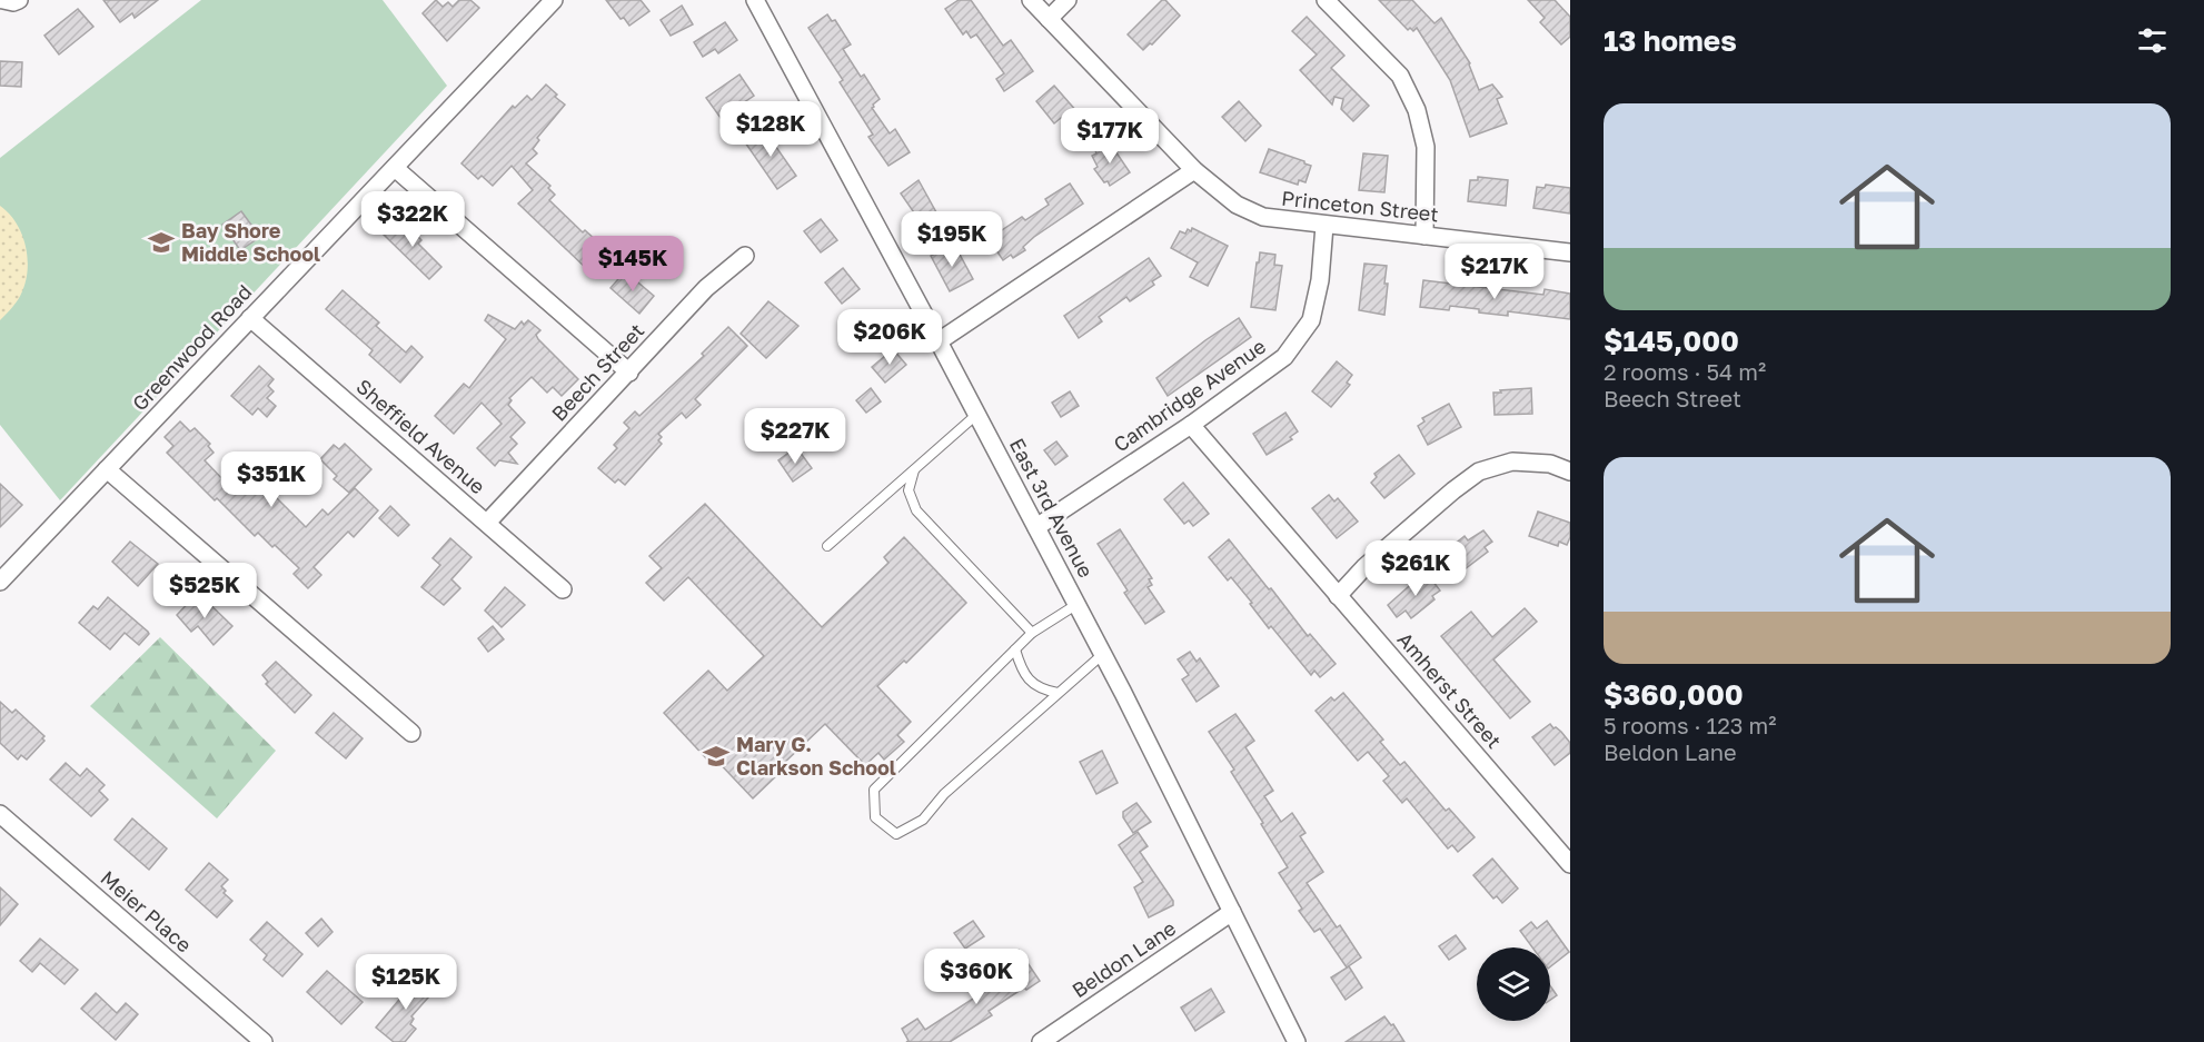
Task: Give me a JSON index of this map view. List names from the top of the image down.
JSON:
{
  "streets": {
    "street": [
      "Princeton Street",
      "Greenwood Road",
      "Beech Street",
      "Cambridge Avenue",
      "Sheffield Avenue",
      "East 3rd Avenue",
      "Amherst Street",
      "Meier Place",
      "Beldon Lane"
    ]
  },
  "crossings": [
    ["Princeton Street", "Cambridge Avenue"],
    ["Greenwood Road", "Sheffield Avenue"],
    ["Beech Street", "Sheffield Avenue"],
    ["Cambridge Avenue", "East 3rd Avenue"],
    ["Cambridge Avenue", "Amherst Street"],
    ["East 3rd Avenue", "Beldon Lane"]
  ],
  "places": {
    "school or university": ["Bay Shore Middle School", "Mary G. Clarkson School"]
  },
  "page": {
    "heading": "13 homes",
    "list": [
      {
        "name": "$145,000",
        "note": "2 rooms · 54 m² · Beech Street"
      },
      {
        "name": "$360,000",
        "note": "5 rooms · 123 m² · Beldon Lane"
      }
    ],
    "price": [
      "$128K",
      "$177K",
      "$322K",
      "$195K",
      "$145K",
      "$217K",
      "$206K",
      "$227K",
      "$351K",
      "$261K",
      "$525K",
      "$360K",
      "$125K"
    ]
  }
}
